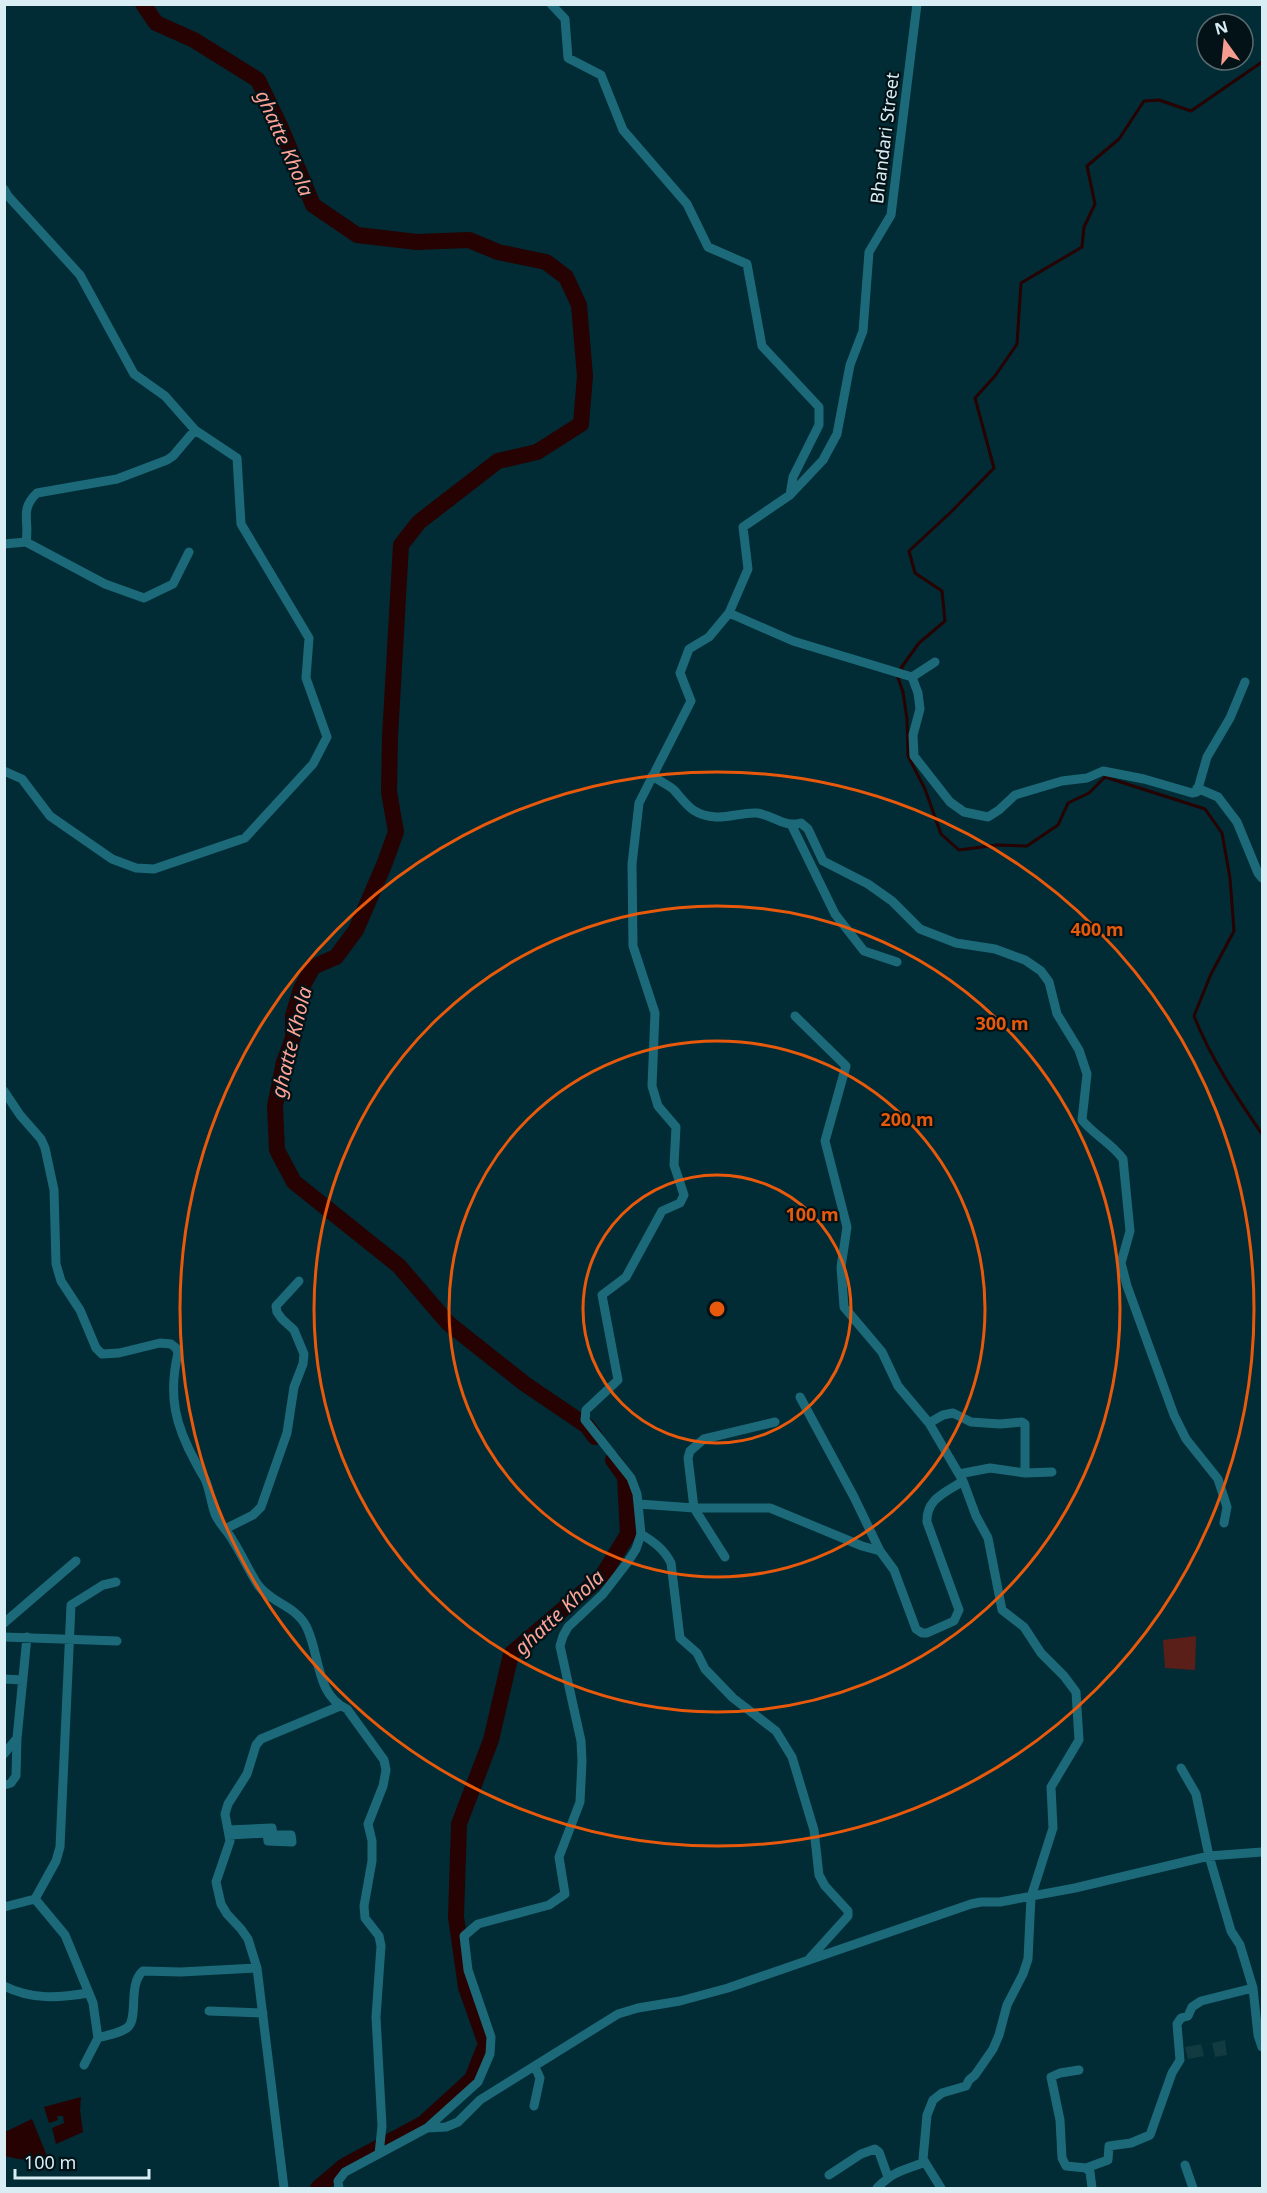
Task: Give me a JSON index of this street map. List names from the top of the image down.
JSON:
{
  "streets": {
    "street": ["Bhandari Street"]
  },
  "water": ["ghatte Khola"],
  "scale_bar": "100 m",
  "north": "top",
  "rings": [
    "400 m",
    "300 m",
    "200 m",
    "100 m"
  ]
}
